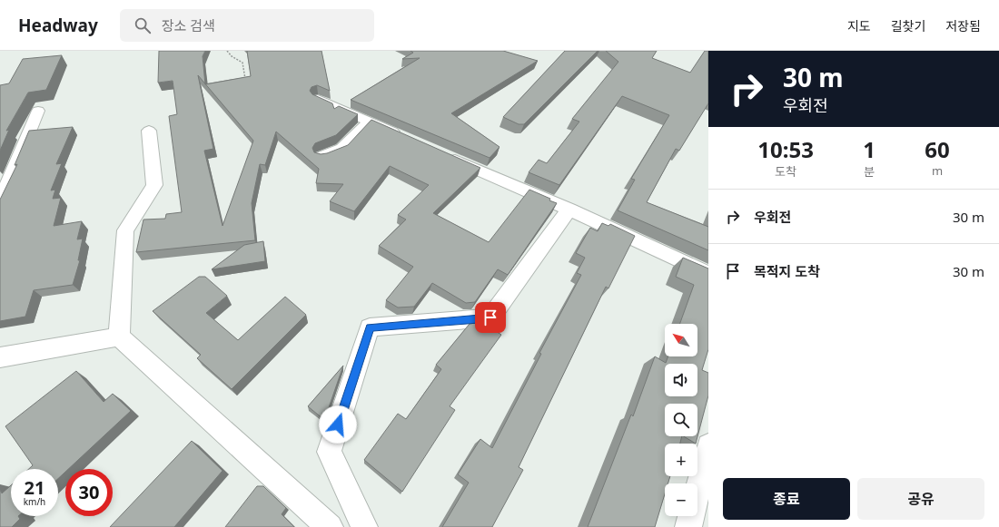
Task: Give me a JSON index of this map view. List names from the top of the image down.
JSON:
{
  "north": "top left",
  "page": {
    "header": "Headway",
    "search": "장소 검색",
    "nav": ["지도", "길찾기", "저장됨"],
    "turn": ["30 m", "우회전"],
    "eta": [
      "10:53",
      "도착",
      "1",
      "분",
      "60",
      "m"
    ],
    "list": [
      {
        "name": "우회전",
        "value": "30 m"
      },
      {
        "name": "목적지 도착",
        "value": "30 m"
      }
    ],
    "map_buttons": ["+", "−"],
    "speed": "21 km/h",
    "limit": "30",
    "buttons": ["종료", "공유"]
  }
}
